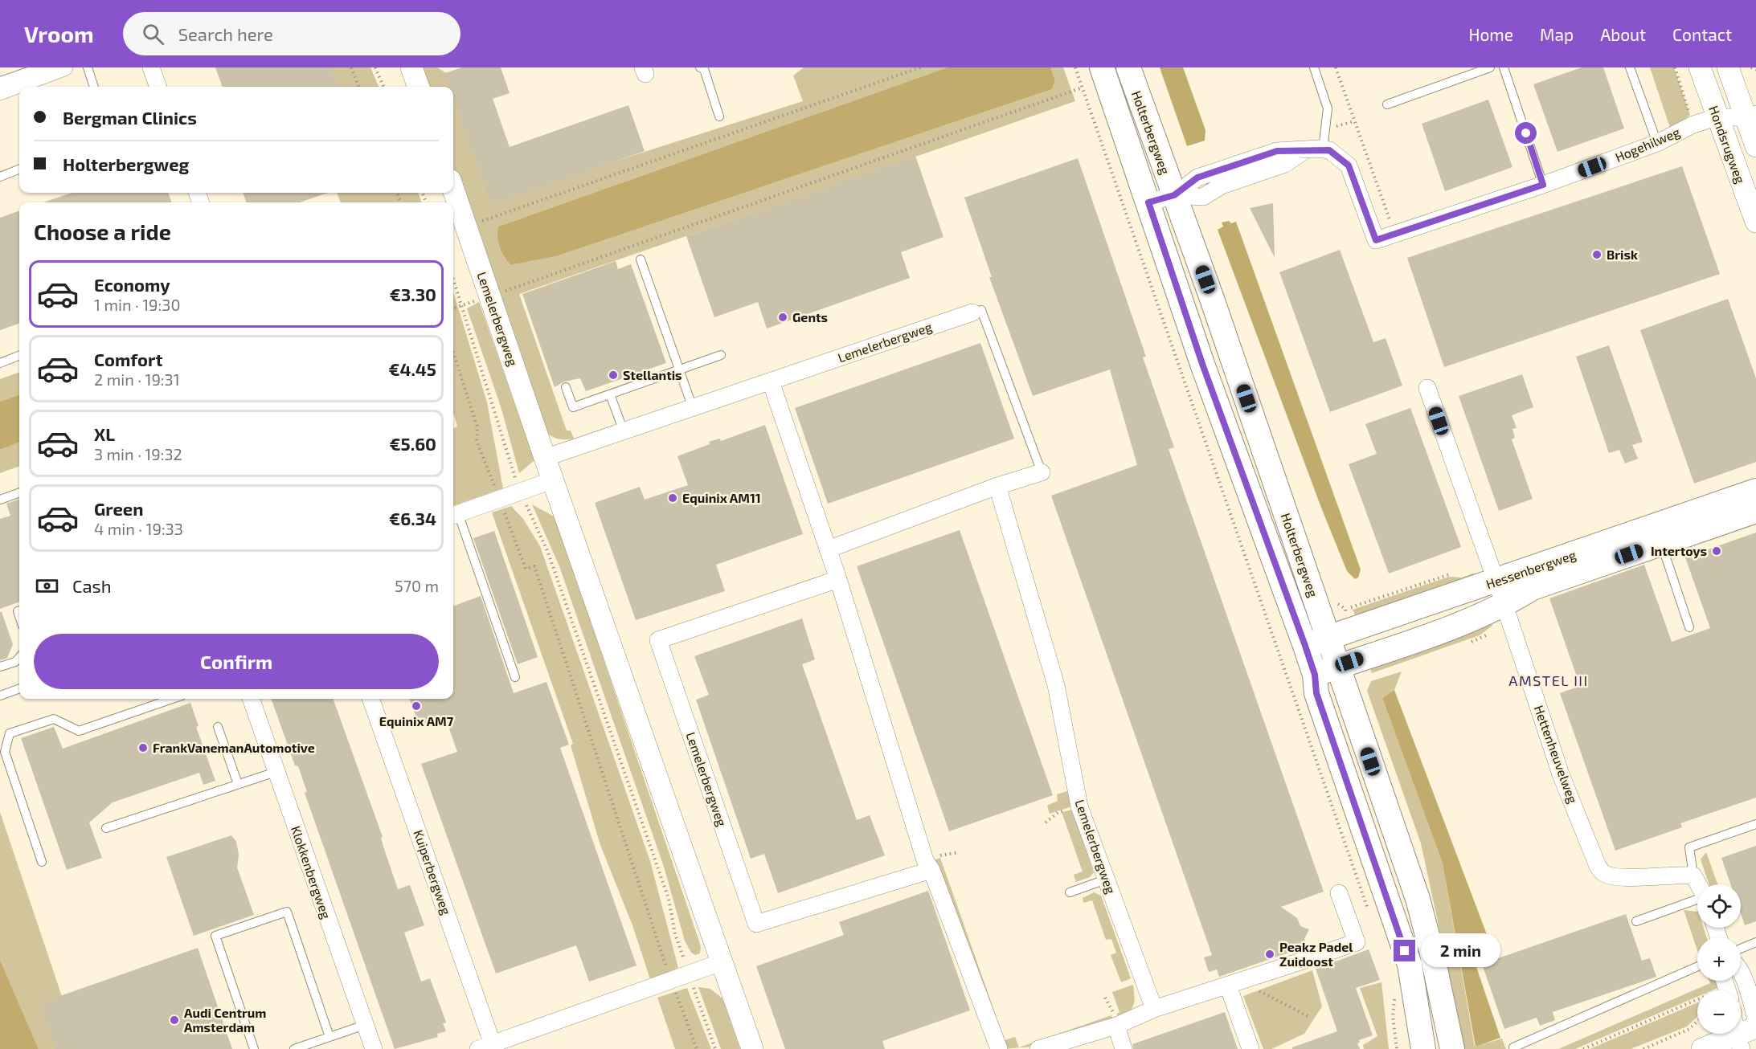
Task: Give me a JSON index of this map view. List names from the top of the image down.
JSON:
{
  "streets": {
    "main road": ["Holterbergweg", "Hessenbergweg"],
    "street": [
      "Hogehilweg",
      "Hondsrugweg",
      "Lemelerbergweg",
      "Hettenheuvelweg",
      "Klokkenbergweg",
      "Kuiperbergweg"
    ]
  },
  "crossings": [
    ["Holterbergweg", "Hessenbergweg"],
    ["Hogehilweg", "Hondsrugweg"],
    ["Hessenbergweg", "Hettenheuvelweg"]
  ],
  "districts": ["AMSTEL III"],
  "places": [
    "Brisk",
    "Gents",
    "Stellantis",
    "Equinix AM11",
    "Intertoys",
    "Equinix AM7",
    "FrankVanemanAutomotive",
    "Peakz Padel Zuidoost",
    "Audi Centrum Amsterdam"
  ],
  "page": {
    "header": "Vroom",
    "search": "Search here",
    "nav": [
      "Home",
      "Map",
      "About",
      "Contact"
    ],
    "banner": ["Bergman Clinics", "Holterbergweg"],
    "heading": "Choose a ride",
    "list": [
      {
        "name": "Economy",
        "note": "1 min · 19:30",
        "value": "€3.30"
      },
      {
        "name": "Comfort",
        "note": "2 min · 19:31",
        "value": "€4.45"
      },
      {
        "name": "XL",
        "note": "3 min · 19:32",
        "value": "€5.60"
      },
      {
        "name": "Green",
        "note": "4 min · 19:33",
        "value": "€6.34"
      }
    ],
    "pay": ["Cash", "570 m"],
    "buttons": "Confirm",
    "map_buttons": ["+", "−"],
    "bubble": "2 min"
  }
}
